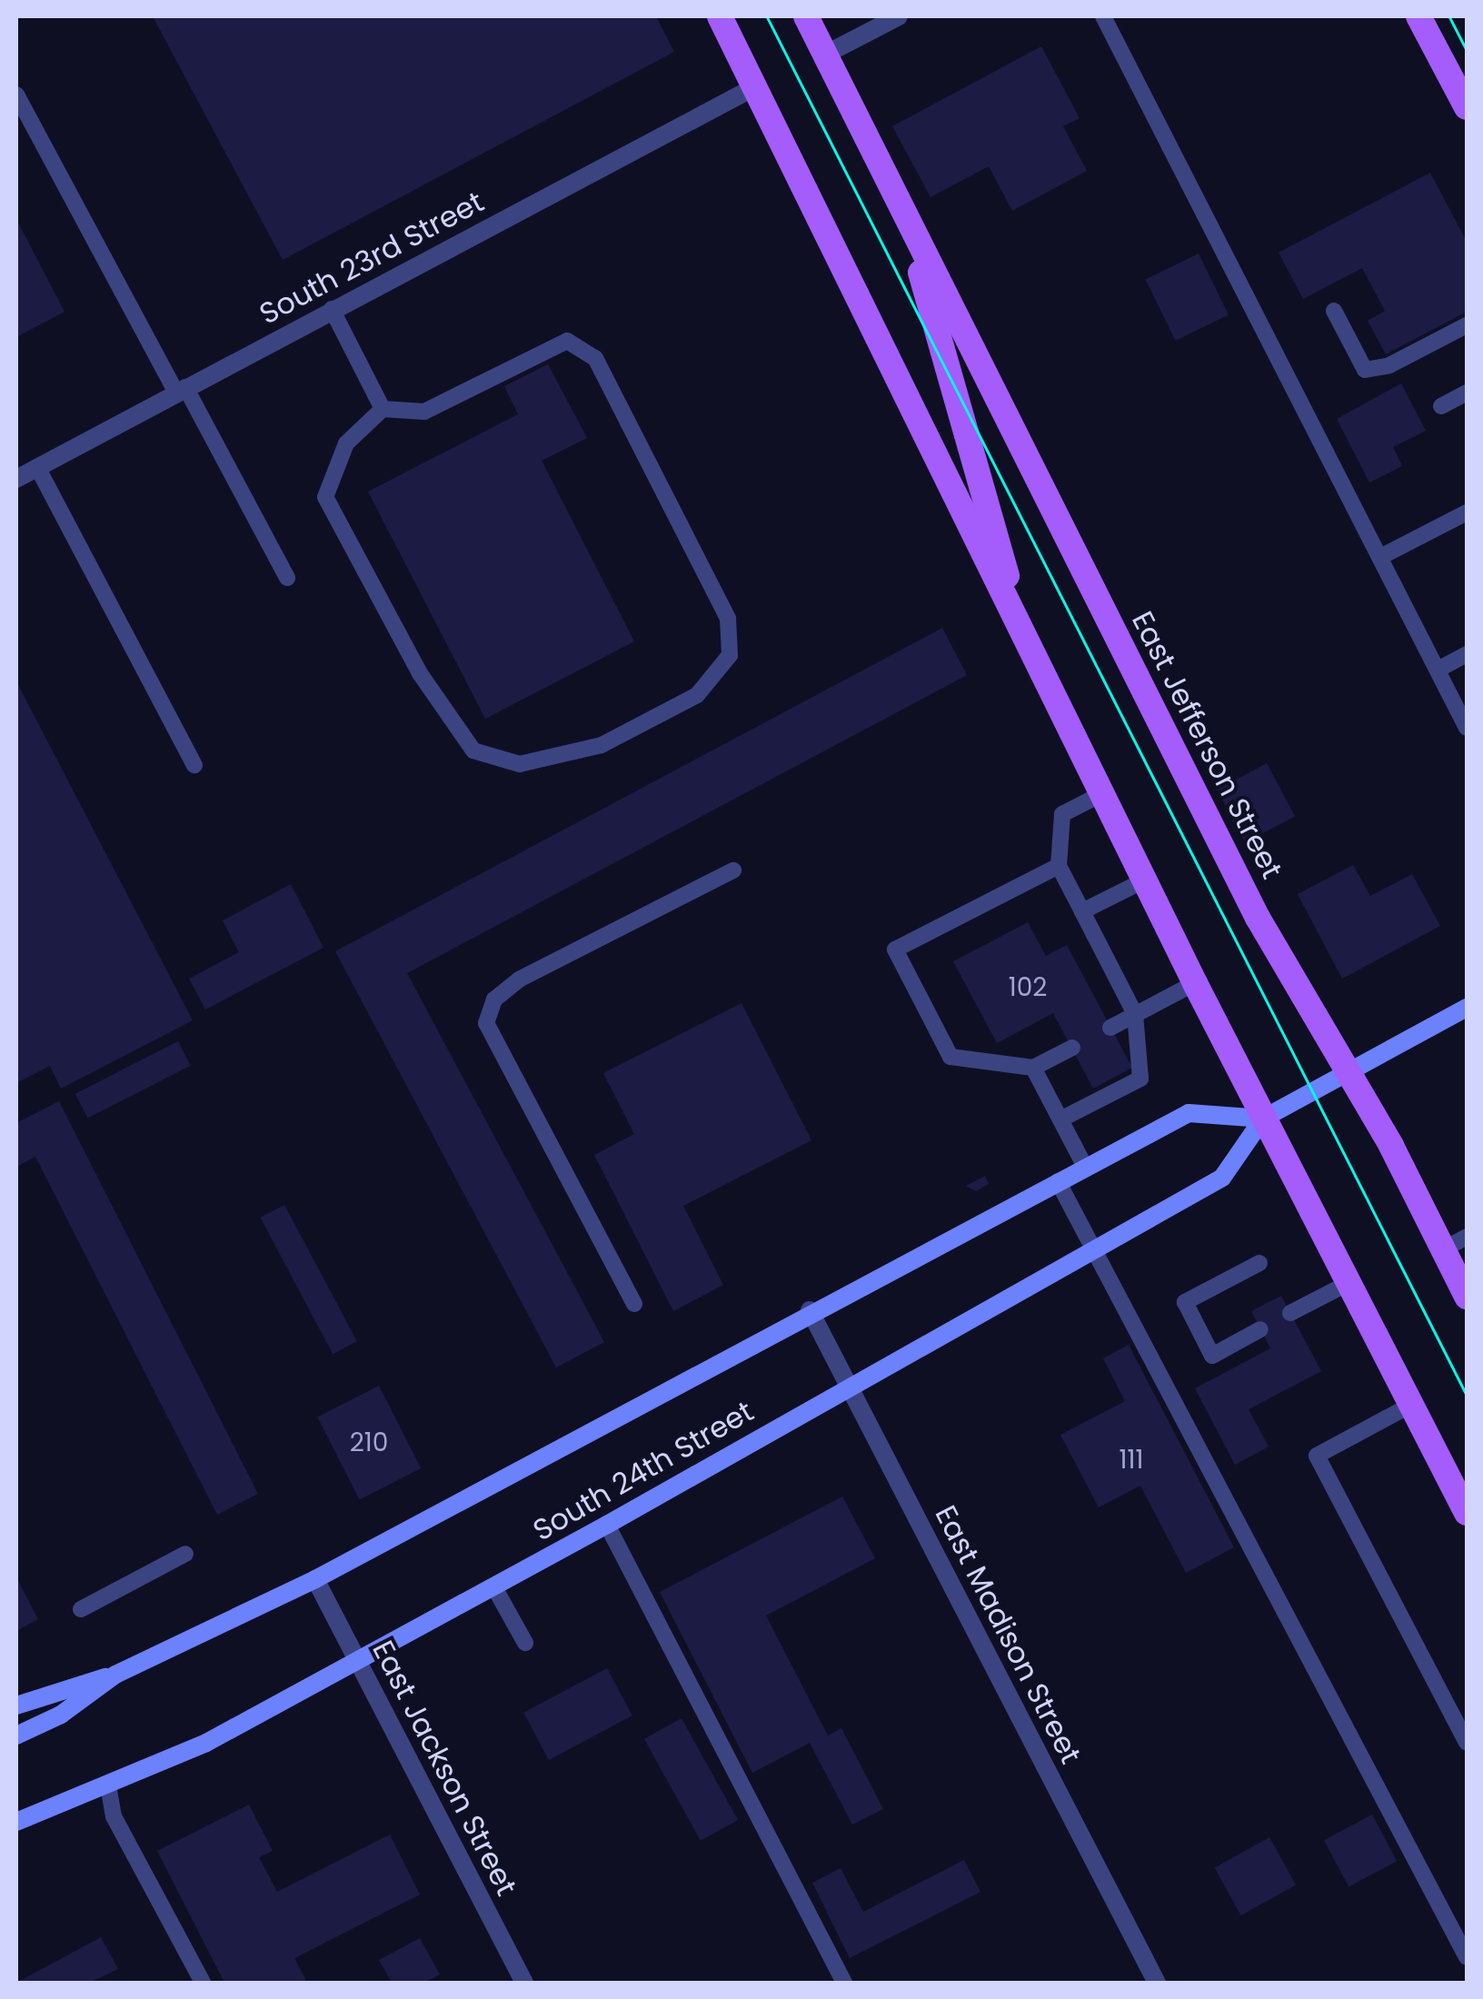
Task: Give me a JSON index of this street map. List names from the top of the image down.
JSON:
{
  "streets": {
    "main road": ["East Jefferson Street", "South 24th Street"],
    "street": ["South 23rd Street", "East Madison Street", "East Jackson Street"]
  },
  "crossings": [
    ["South 23rd Street", "East Jefferson Street"],
    ["East Jefferson Street", "South 24th Street"],
    ["South 24th Street", "East Madison Street"],
    ["South 24th Street", "East Jackson Street"]
  ],
  "house_numbers": ["102", "210", "111"]
}
